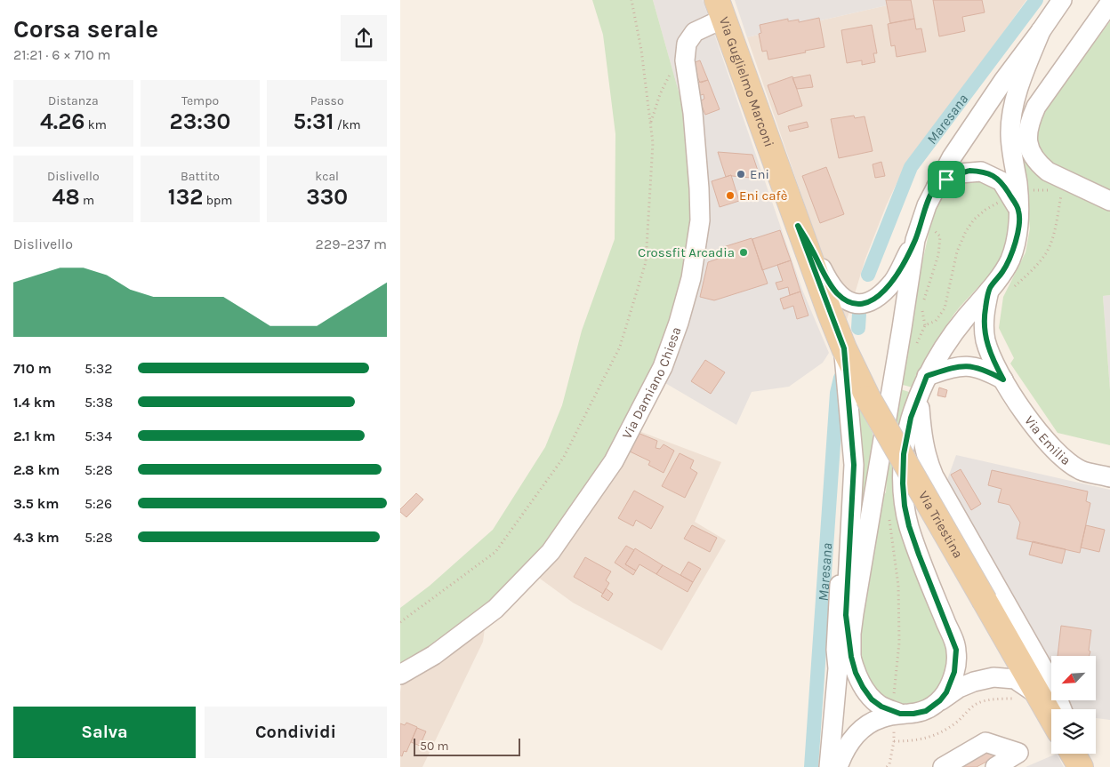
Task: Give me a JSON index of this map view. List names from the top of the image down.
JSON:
{
  "streets": {
    "main road": ["Via Guglielmo Marconi", "Via Triestina"],
    "street": ["Via Damiano Chiesa", "Via Emilia"]
  },
  "crossings": [
    ["Via Guglielmo Marconi", "Via Triestina"]
  ],
  "water": ["Maresana"],
  "places": ["Eni", "Eni cafè", "Crossfit Arcadia"],
  "scale_bar": "50 m",
  "north": "bottom left",
  "page": {
    "heading": ["Corsa serale", "21:21 · 6 × 710 m"],
    "stats": [
      ["Distanza", "4.26 km"],
      ["Tempo", "23:30"],
      ["Passo", "5:31 /km"],
      ["Dislivello", "48 m"],
      ["Battito", "132 bpm"],
      ["kcal", "330"]
    ],
    "chart": ["Dislivello", "229–237 m"],
    "list": [
      {
        "name": "710 m",
        "note": "5:32"
      },
      {
        "name": "1.4 km",
        "note": "5:38"
      },
      {
        "name": "2.1 km",
        "note": "5:34"
      },
      {
        "name": "2.8 km",
        "note": "5:28"
      },
      {
        "name": "3.5 km",
        "note": "5:26"
      },
      {
        "name": "4.3 km",
        "note": "5:28"
      }
    ],
    "buttons": ["Salva", "Condividi"],
    "scale": "50 m"
  }
}
